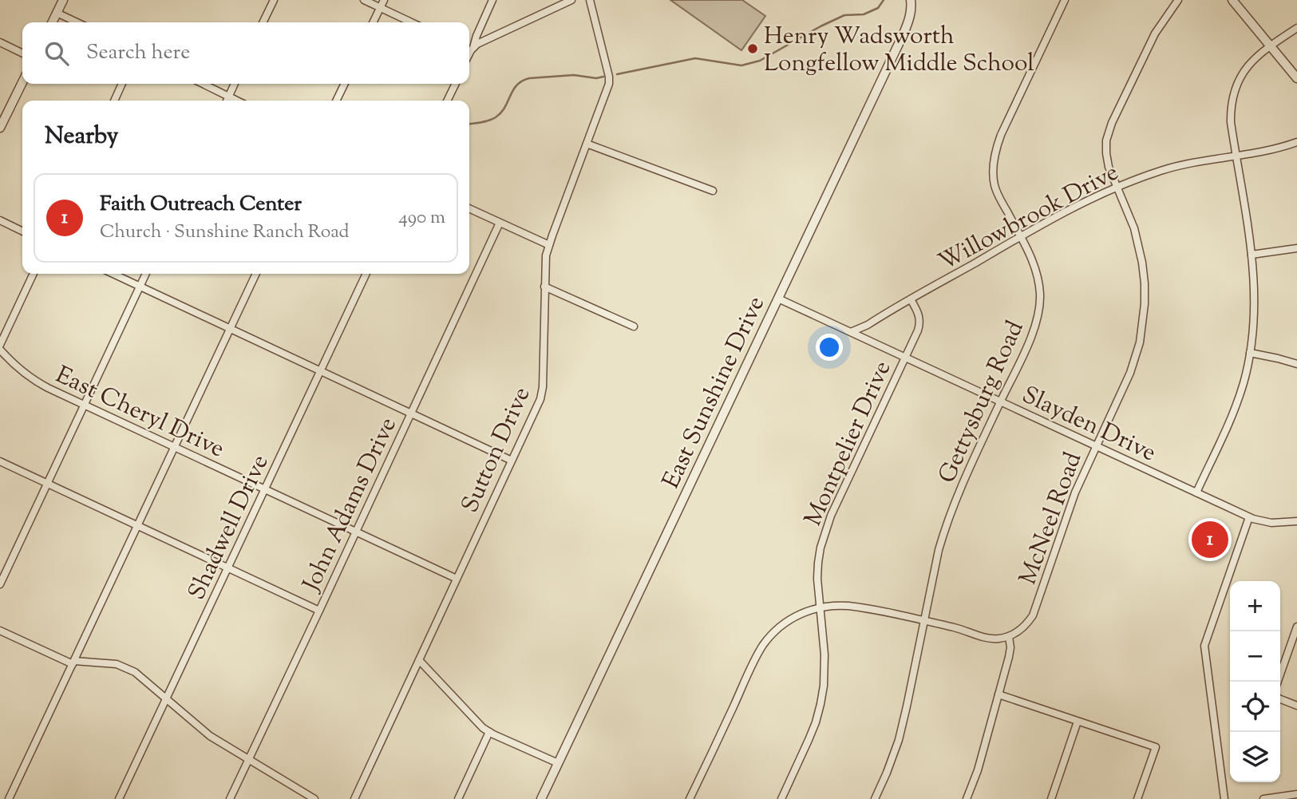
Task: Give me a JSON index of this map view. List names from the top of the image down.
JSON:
{
  "streets": {
    "street": [
      "Willowbrook Drive",
      "East Sunshine Drive",
      "Gettysburg Road",
      "East Cheryl Drive",
      "Slayden Drive",
      "Montpelier Drive",
      "Sutton Drive",
      "John Adams Drive",
      "McNeel Road",
      "Shadwell Drive"
    ]
  },
  "crossings": [
    ["Willowbrook Drive", "Gettysburg Road"],
    ["Willowbrook Drive", "Slayden Drive"],
    ["Willowbrook Drive", "Montpelier Drive"],
    ["Willowbrook Drive", "McNeel Road"],
    ["East Sunshine Drive", "Slayden Drive"],
    ["Gettysburg Road", "Slayden Drive"],
    ["East Cheryl Drive", "Sutton Drive"],
    ["East Cheryl Drive", "John Adams Drive"],
    ["East Cheryl Drive", "Shadwell Drive"],
    ["Slayden Drive", "Montpelier Drive"],
    ["Slayden Drive", "McNeel Road"]
  ],
  "places": ["Henry Wadsworth Longfellow Middle School"],
  "page": {
    "search": "Search here",
    "heading": "Nearby",
    "list": [
      {
        "mark": "1",
        "name": "Faith Outreach Center",
        "note": "Church · Sunshine Ranch Road",
        "value": "490 m"
      }
    ],
    "pins": "1",
    "map_buttons": ["+", "−"]
  }
}
